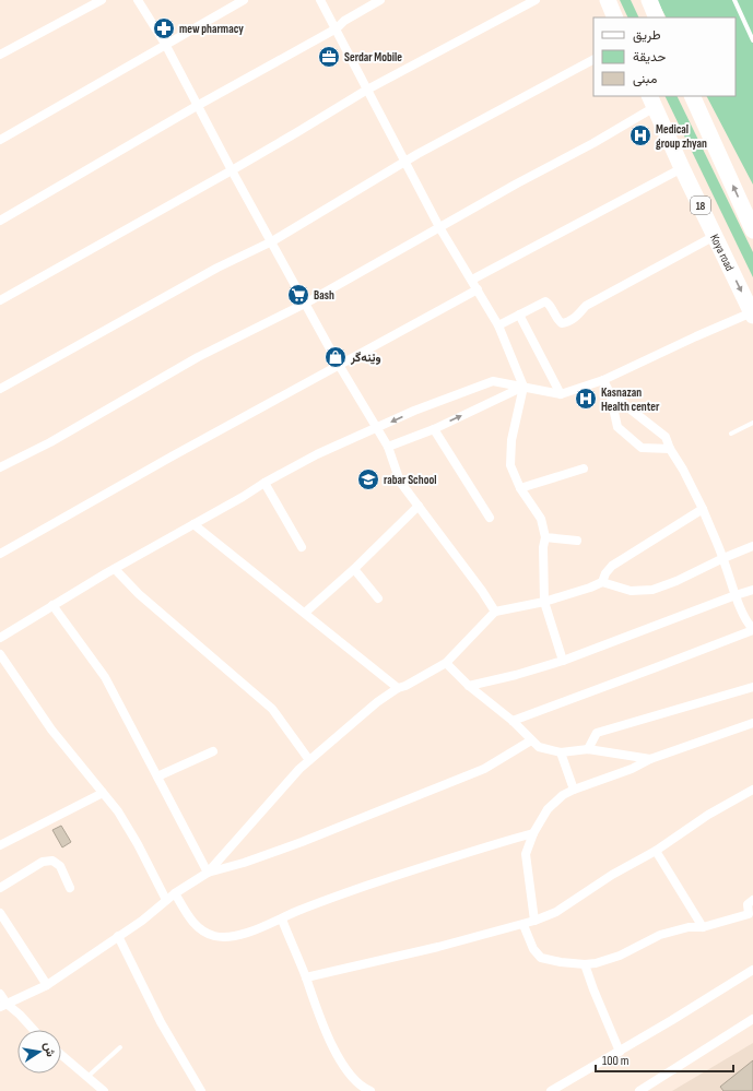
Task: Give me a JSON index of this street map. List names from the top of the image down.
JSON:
{
  "streets": {
    "highway": ["18", "Koya road"]
  },
  "one_way": ["Koya road"],
  "places": {
    "pharmacy": ["mew pharmacy"],
    "office": ["Serdar Mobile"],
    "hospital": ["Medical group zhyan", "Kasnazan Health center"],
    "supermarket": ["Bash"],
    "shop": ["وێنەگر"],
    "school or university": ["rabar School"]
  },
  "legend": ["طريق", "حديقة", "مبنى"],
  "scale_bar": "100 m",
  "north": "right"
}
